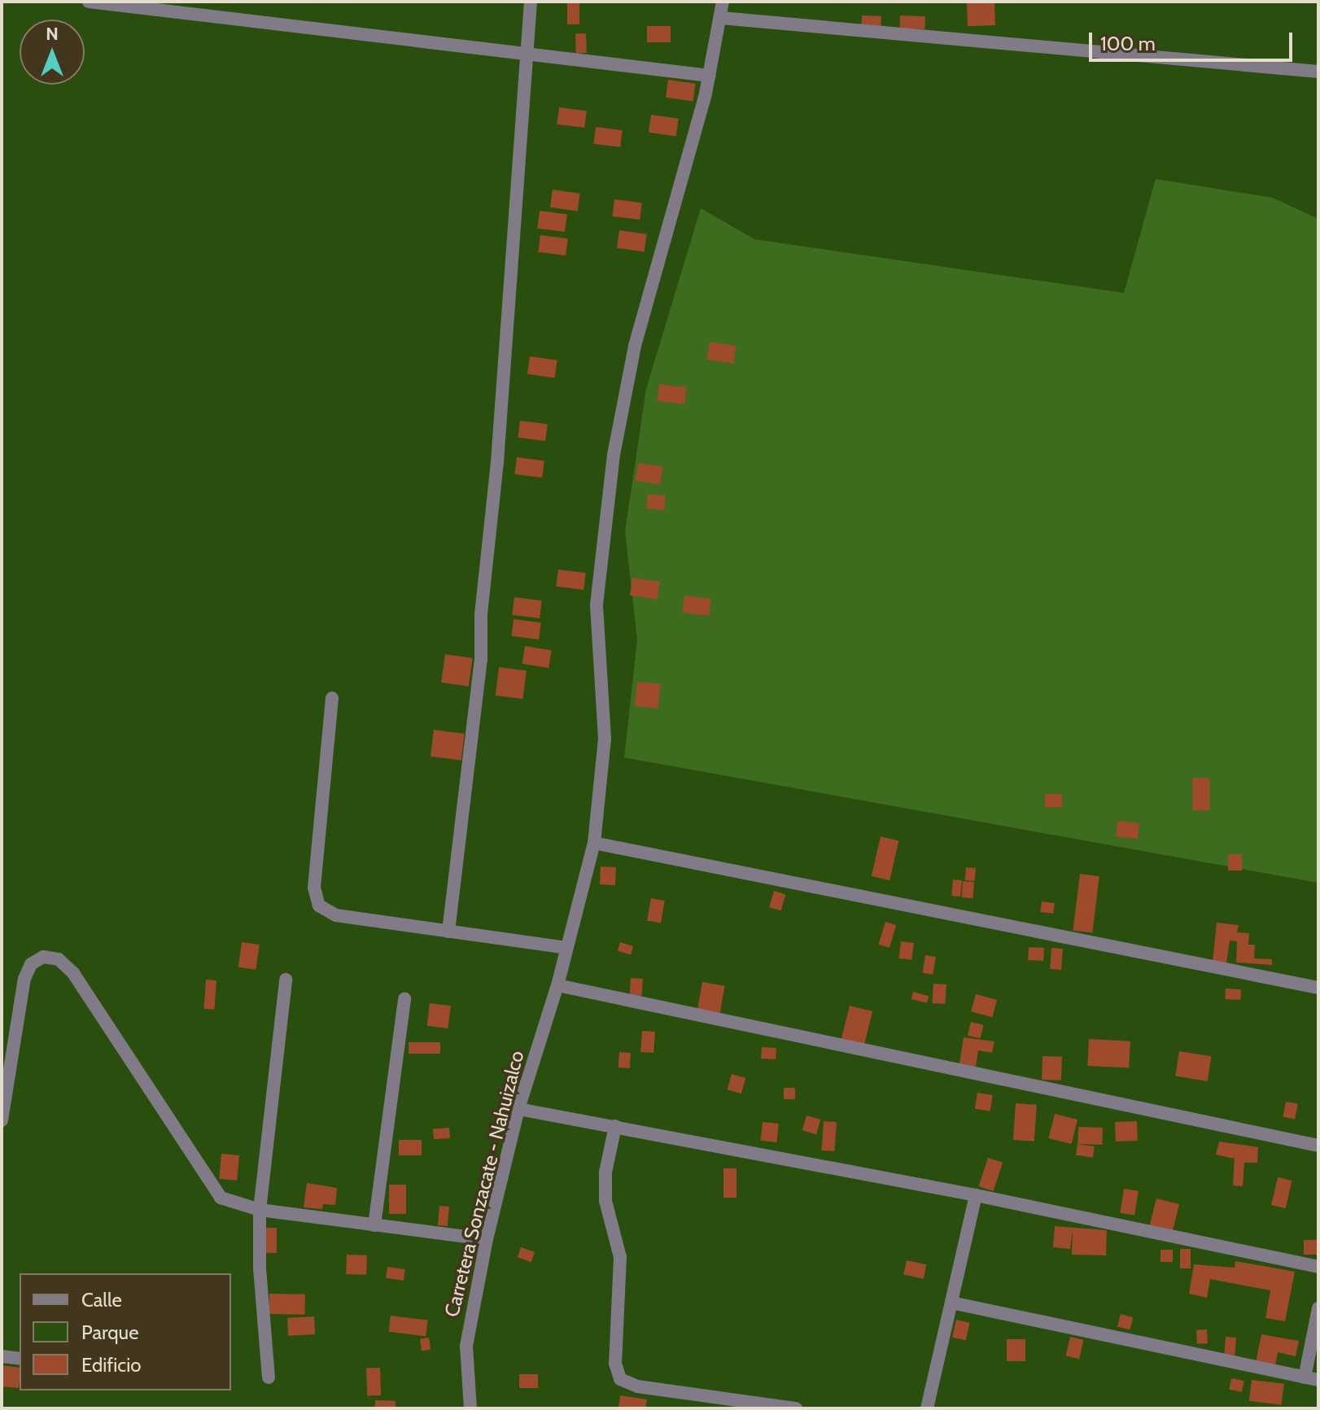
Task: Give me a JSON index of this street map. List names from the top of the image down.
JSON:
{
  "streets": {
    "street": ["Carretera Sonzacate - Nahuizalco"]
  },
  "legend": ["Calle", "Parque", "Edificio"],
  "scale_bar": "100 m",
  "north": "top"
}
